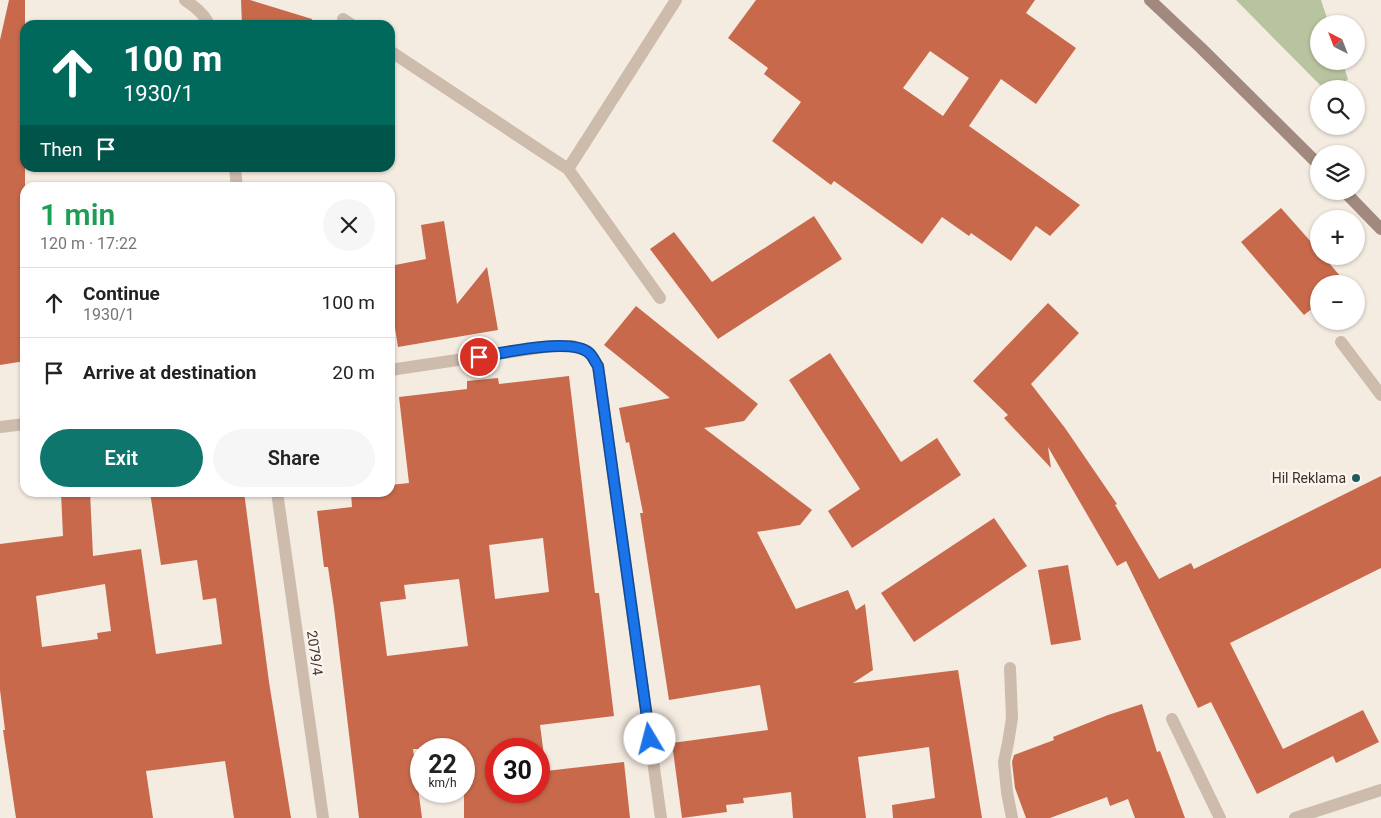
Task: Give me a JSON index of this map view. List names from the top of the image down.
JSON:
{
  "streets": {
    "street": ["2079/4"]
  },
  "places": ["Hil Reklama"],
  "north": "top left",
  "page": {
    "map_buttons": ["+", "−"],
    "turn": ["100 m", "1930/1"],
    "then": "Then",
    "heading": ["1 min", "120 m · 17:22"],
    "list": [
      {
        "name": "Continue",
        "note": "1930/1",
        "value": "100 m"
      },
      {
        "name": "Arrive at destination",
        "value": "20 m"
      }
    ],
    "buttons": ["Exit", "Share"],
    "speed": "22 km/h",
    "limit": "30"
  }
}
